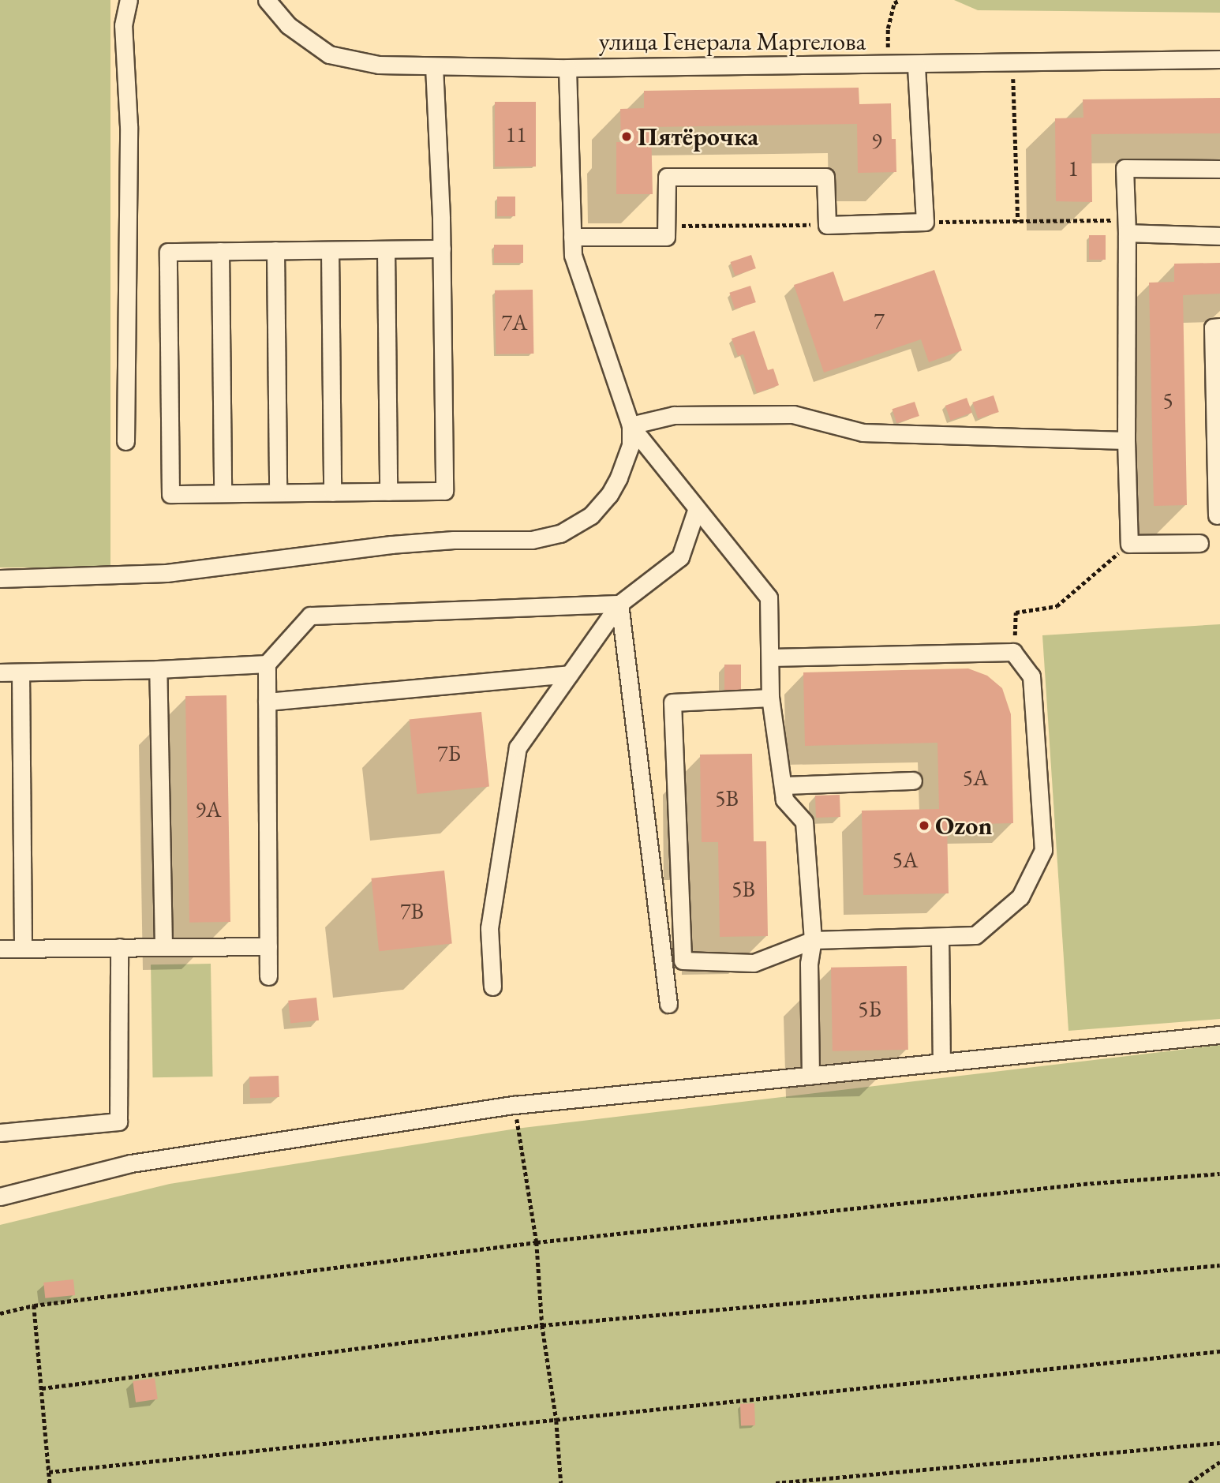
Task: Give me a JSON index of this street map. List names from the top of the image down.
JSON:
{
  "streets": {
    "street": ["улица Генерала Маргелова"]
  },
  "places": ["Пятёрочка", "Ozon"],
  "house_numbers": [
    "11",
    "9",
    "1",
    "7",
    "7А",
    "5",
    "7Б",
    "5А",
    "5В",
    "9А",
    "5А",
    "5В",
    "7В",
    "5Б"
  ]
}
